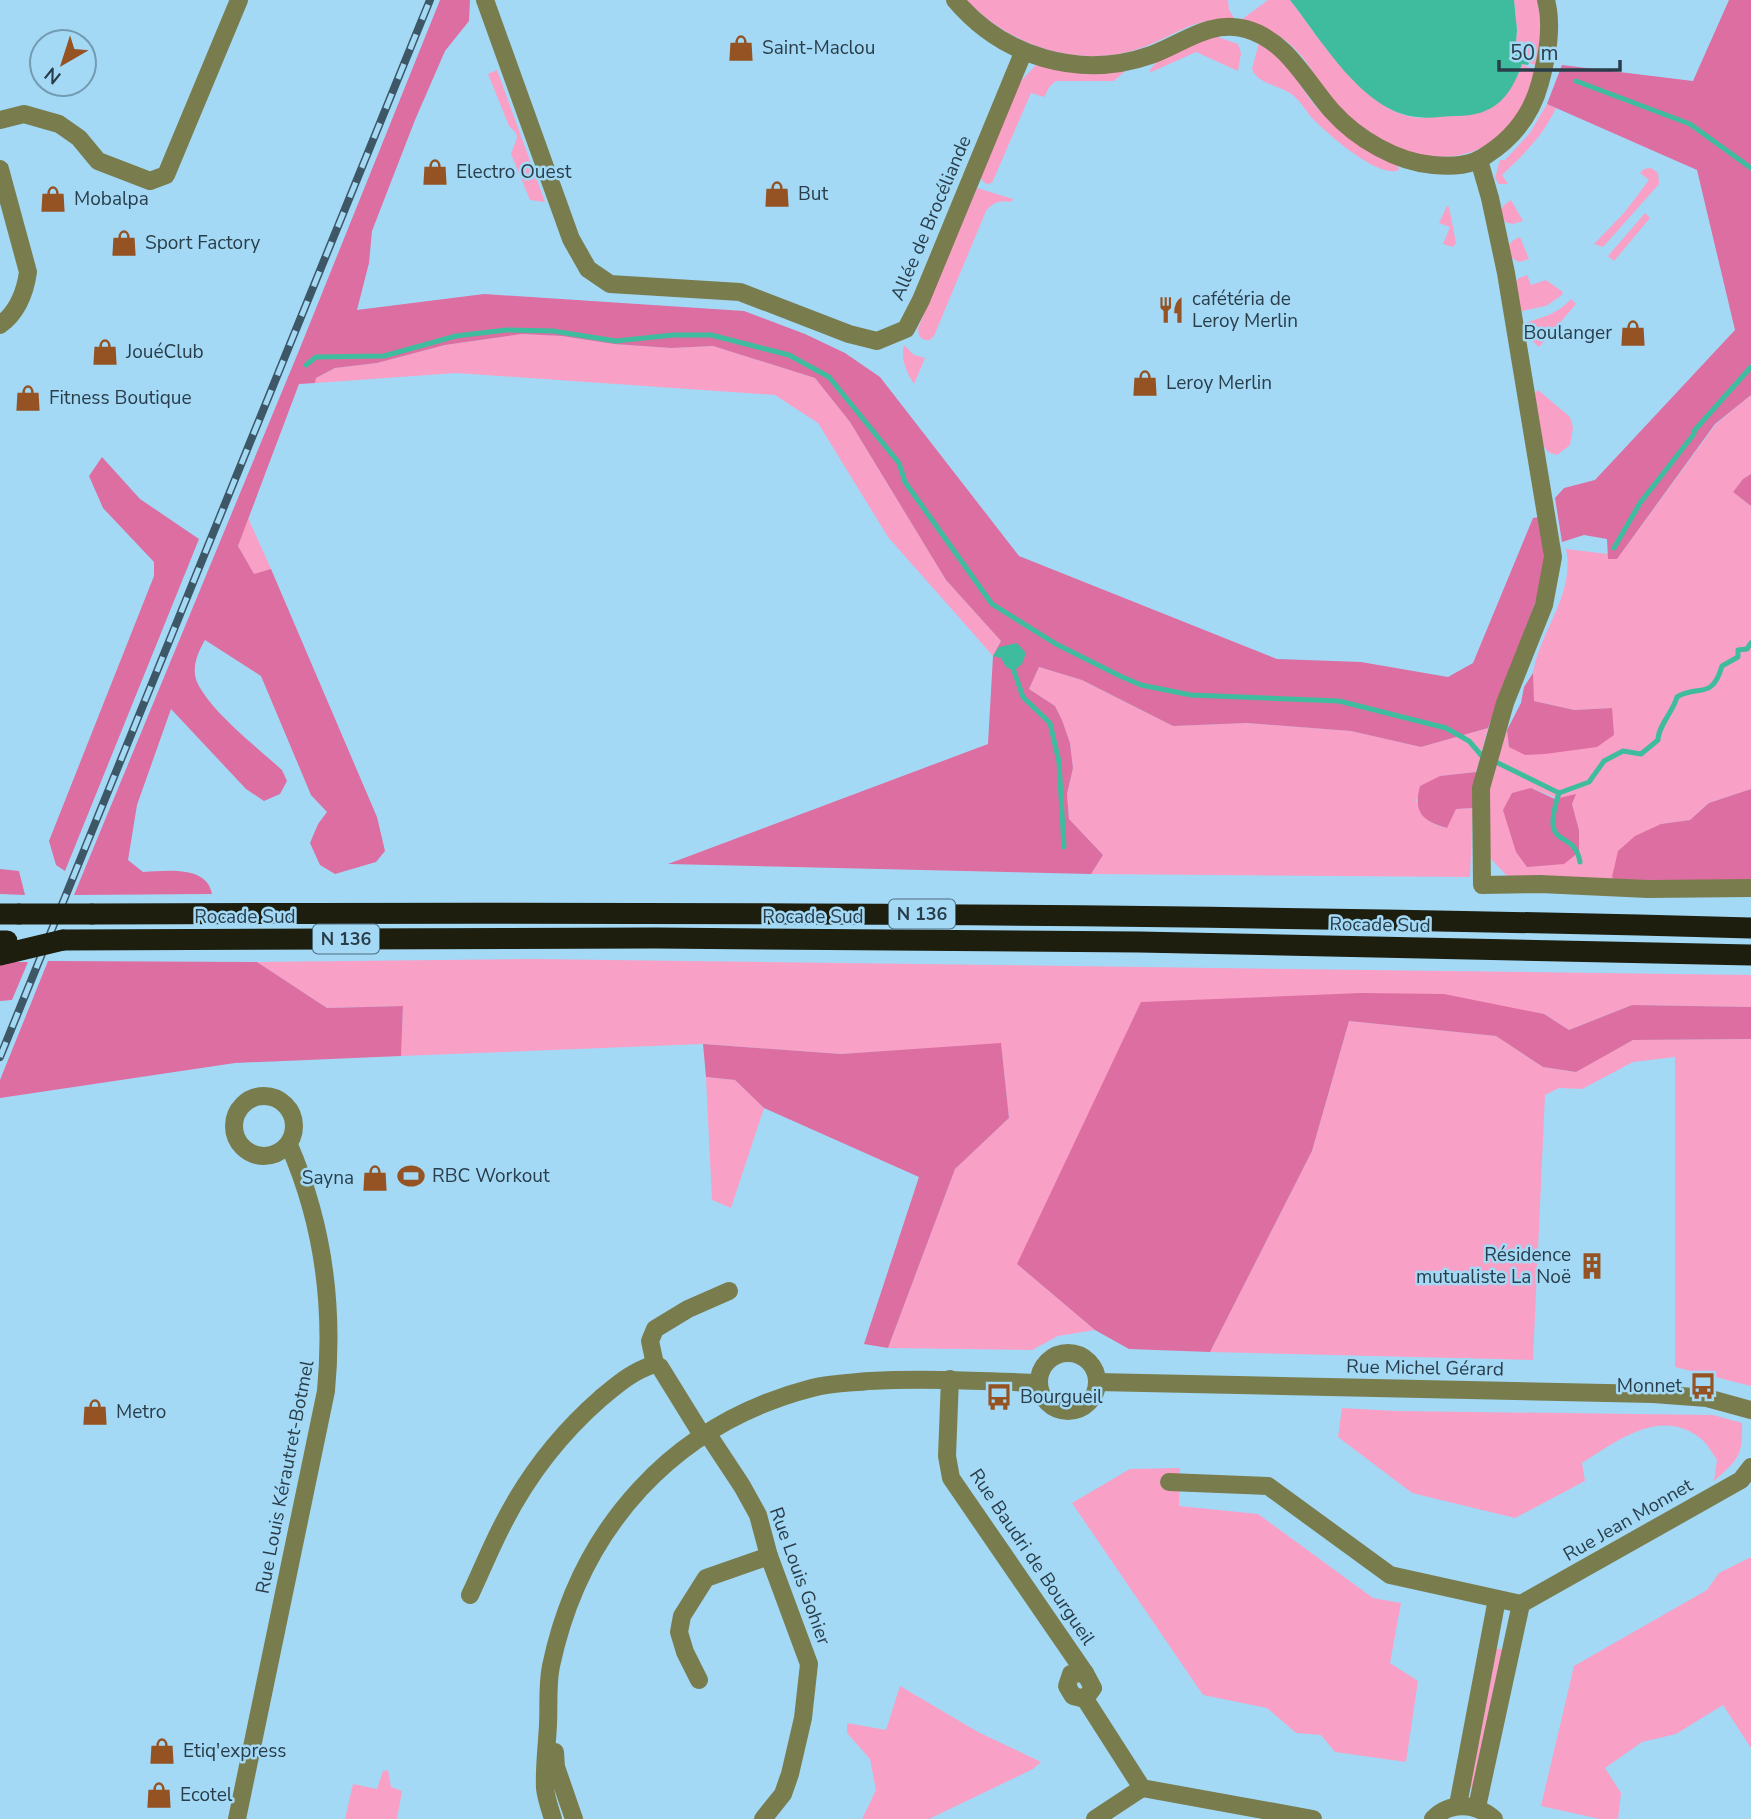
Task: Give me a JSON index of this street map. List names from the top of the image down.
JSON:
{
  "streets": {
    "highway": ["N 136", "Rocade Sud"],
    "street": [
      "Allée de Brocéliande",
      "Rue Michel Gérard",
      "Rue Louis Kérautret-Botmel",
      "Rue Jean Monnet",
      "Rue Baudri de Bourgueil",
      "Rue Louis Gohier"
    ]
  },
  "places": {
    "shop": [
      "Saint-Maclou",
      "Electro Ouest",
      "But",
      "Mobalpa",
      "Sport Factory",
      "Boulanger",
      "JouéClub",
      "Leroy Merlin",
      "Fitness Boutique",
      "Sayna",
      "Metro",
      "Etiq'express",
      "Ecotel"
    ],
    "restaurant": ["cafétéria de Leroy Merlin"],
    "sports": ["RBC Workout"],
    "building": ["Résidence mutualiste La Noë"],
    "bus stop": ["Monnet", "Bourgueil"]
  },
  "scale_bar": "50 m",
  "north": "bottom left"
}
